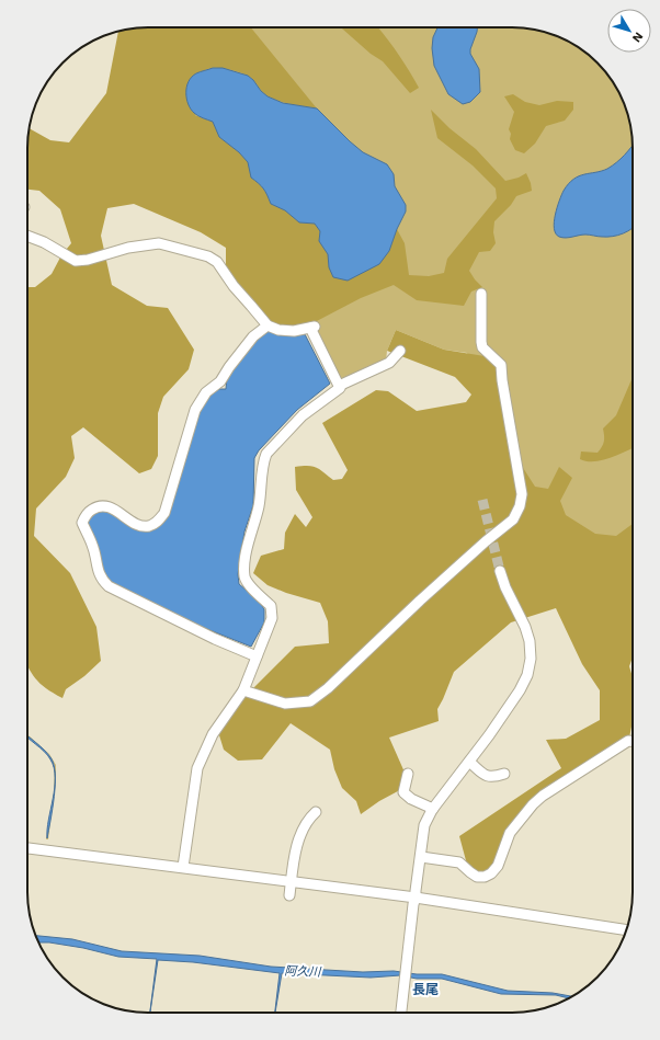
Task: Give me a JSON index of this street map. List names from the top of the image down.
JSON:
{
  "districts": ["長尾"],
  "water": ["阿久川"],
  "north": "bottom right"
}
